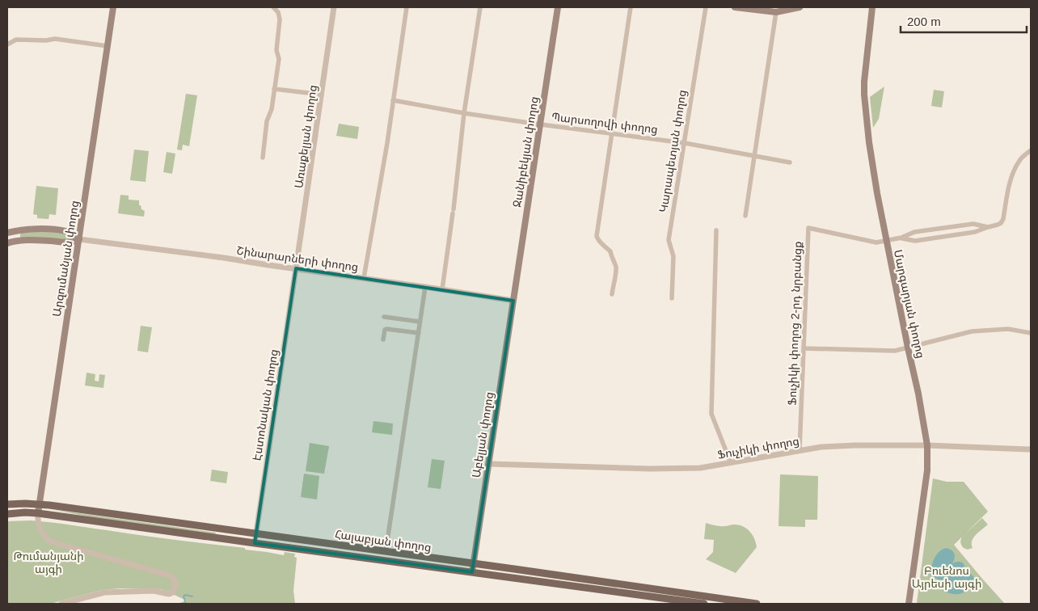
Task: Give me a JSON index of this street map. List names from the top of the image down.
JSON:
{
  "streets": {
    "main road": [
      "Ջանիբեկյան փողոց",
      "Արզումանյան փողոց",
      "Շինարարների փողոց",
      "Մարգարյան փողոց",
      "Աբելյան փողոց",
      "Հալաբյան փողոց"
    ],
    "street": [
      "Պարսողովի փողոց",
      "Առաքելյան փողոց",
      "Կարապետյան փողոց",
      "Ֆուչիկի փողոց 2-րդ նրբանցք",
      "Էստոնական փողոց",
      "Ֆուչիկի փողոց"
    ]
  },
  "crossings": [
    ["Պարսողովի փողոց", "Կարապետյան փողոց"],
    ["Պարսողովի փողոց", "Ջանիբեկյան փողոց"],
    ["Առաքելյան փողոց", "Շինարարների փողոց"],
    ["Առաքելյան փողոց", "Էստոնական փողոց"],
    ["Ջանիբեկյան փողոց", "Շինարարների փողոց"],
    ["Ջանիբեկյան փողոց", "Աբելյան փողոց"],
    ["Արզումանյան փողոց", "Շինարարների փողոց"],
    ["Արզումանյան փողոց", "Հալաբյան փողոց"],
    ["Շինարարների փողոց", "Էստոնական փողոց"],
    ["Շինարարների փողոց", "Աբելյան փողոց"],
    ["Մարգարյան փողոց", "Ֆուչիկի փողոց 2-րդ նրբանցք"],
    ["Մարգարյան փողոց", "Ֆուչիկի փողոց"],
    ["Ֆուչիկի փողոց 2-րդ նրբանցք", "Ֆուչիկի փողոց"],
    ["Էստոնական փողոց", "Հալաբյան փողոց"],
    ["Աբելյան փողոց", "Ֆուչիկի փողոց"],
    ["Աբելյան փողոց", "Հալաբյան փողոց"]
  ],
  "parks": ["Թումանյանի այգի", "Բուենոս Այրեսի այգի"],
  "scale_bar": "200 m"
}
